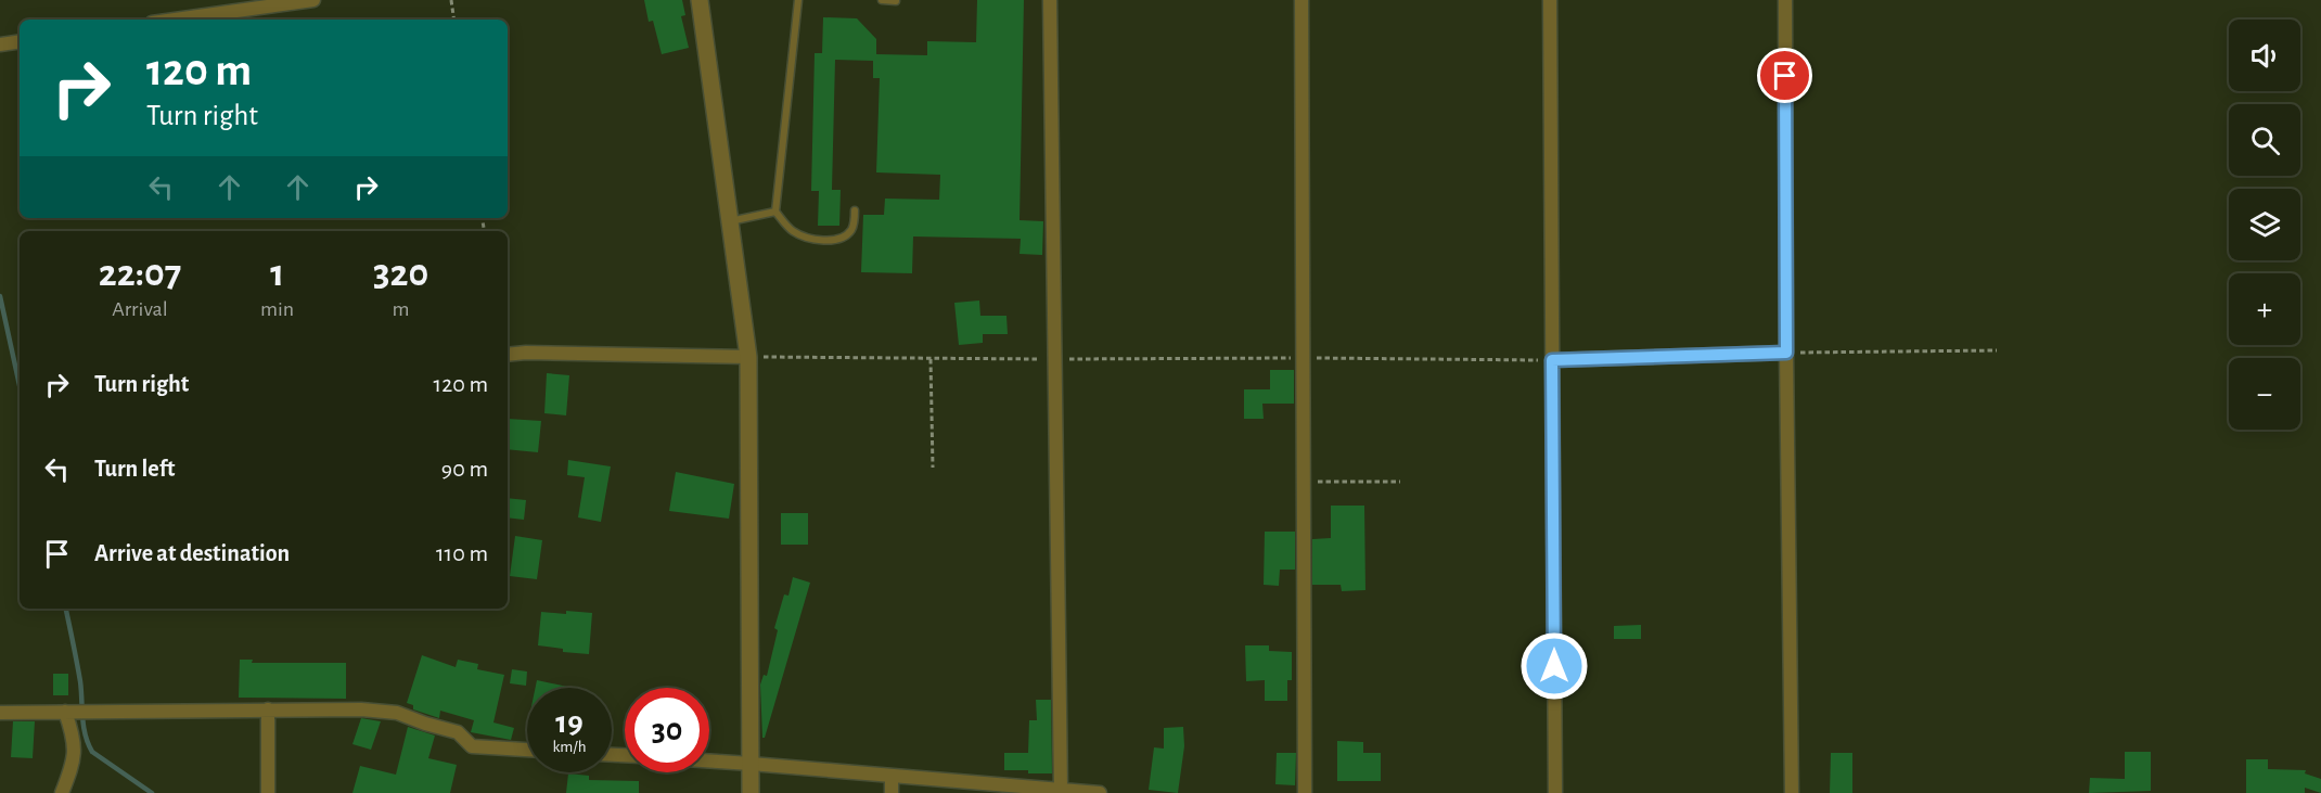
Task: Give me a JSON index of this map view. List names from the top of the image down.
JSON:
{
  "page": {
    "map_buttons": ["+", "−"],
    "turn": ["120 m", "Turn right"],
    "eta": [
      "22:07",
      "Arrival",
      "1",
      "min",
      "320",
      "m"
    ],
    "list": [
      {
        "name": "Turn right",
        "value": "120 m"
      },
      {
        "name": "Turn left",
        "value": "90 m"
      },
      {
        "name": "Arrive at destination",
        "value": "110 m"
      }
    ],
    "speed": "19 km/h",
    "limit": "30"
  }
}
